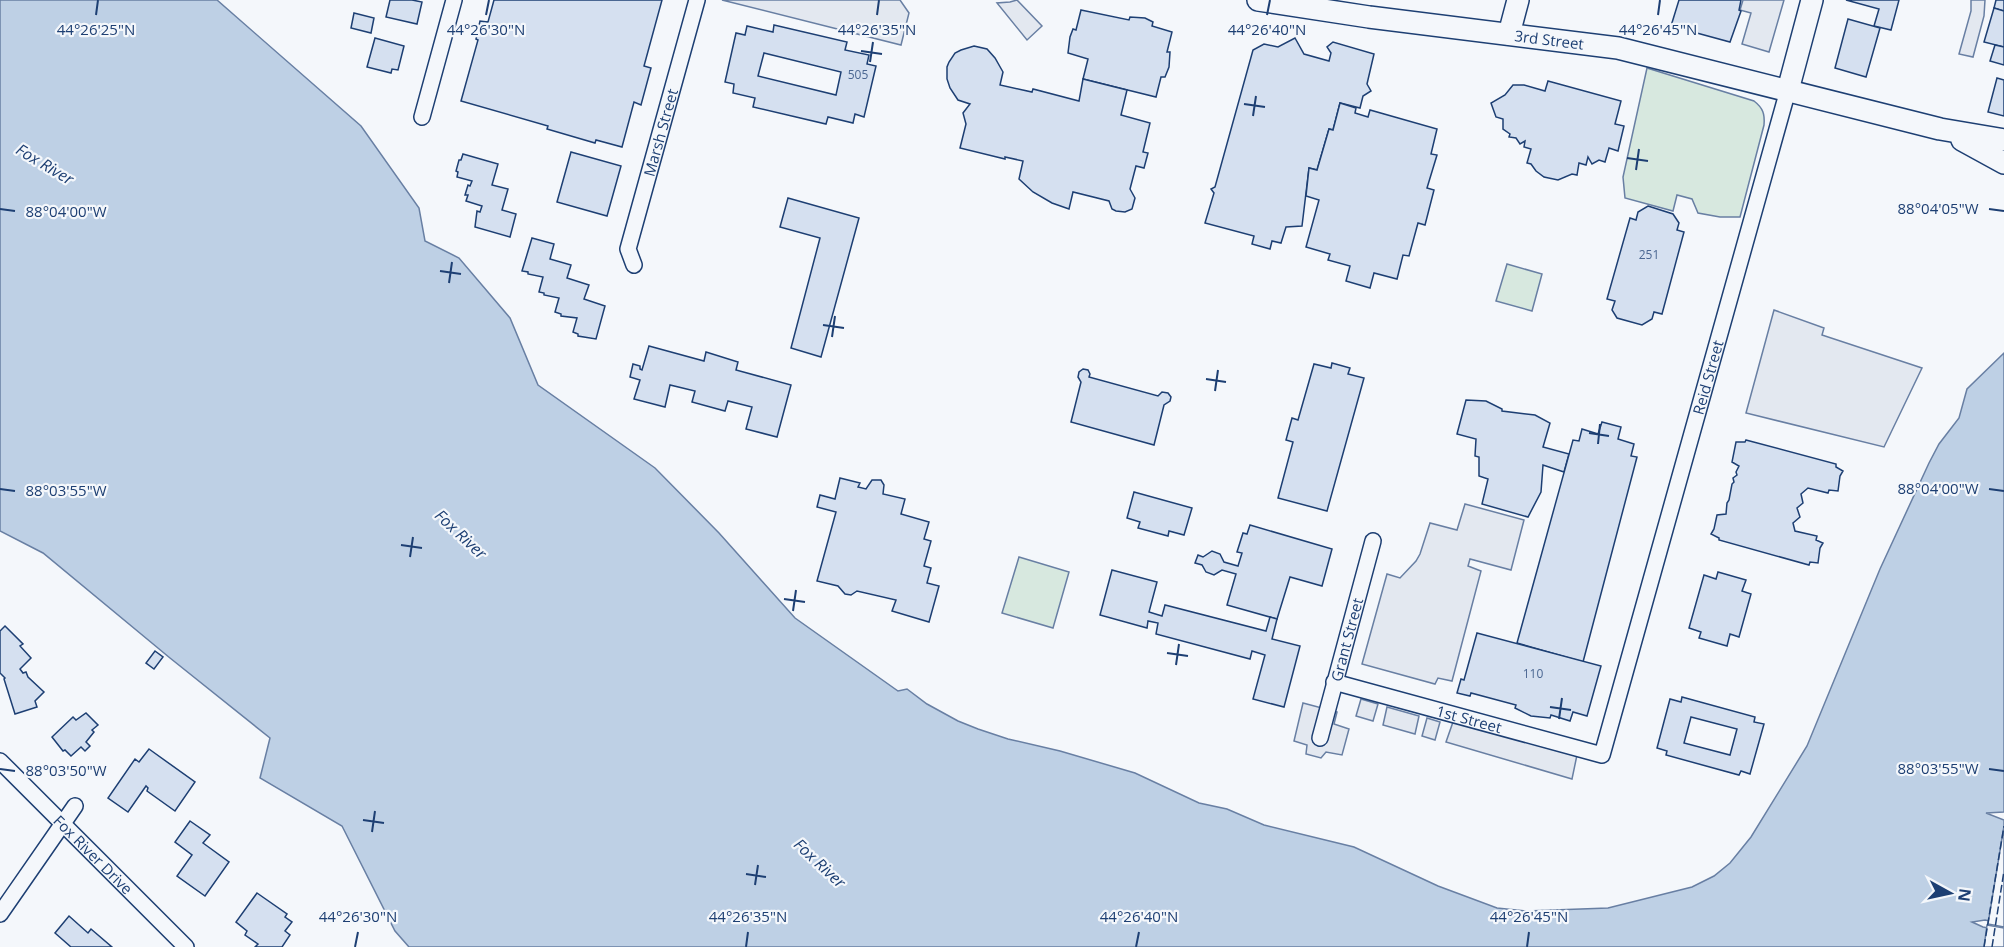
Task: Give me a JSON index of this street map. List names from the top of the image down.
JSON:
{
  "streets": {
    "main road": ["3rd Street", "Reid Street"],
    "street": [
      "Marsh Street",
      "Grant Street",
      "1st Street",
      "Fox River Drive"
    ]
  },
  "crossings": [
    ["3rd Street", "Reid Street"],
    ["Reid Street", "1st Street"],
    ["Grant Street", "1st Street"]
  ],
  "water": ["Fox River"],
  "house_numbers": ["505", "251", "110"],
  "north": "right",
  "coordinates": [
    "44°26'25\"N",
    "44°26'30\"N",
    "44°26'35\"N",
    "44°26'40\"N",
    "44°26'45\"N",
    "88°04'05\"W",
    "88°04'00\"W",
    "88°03'55\"W",
    "88°03'50\"W"
  ]
}
